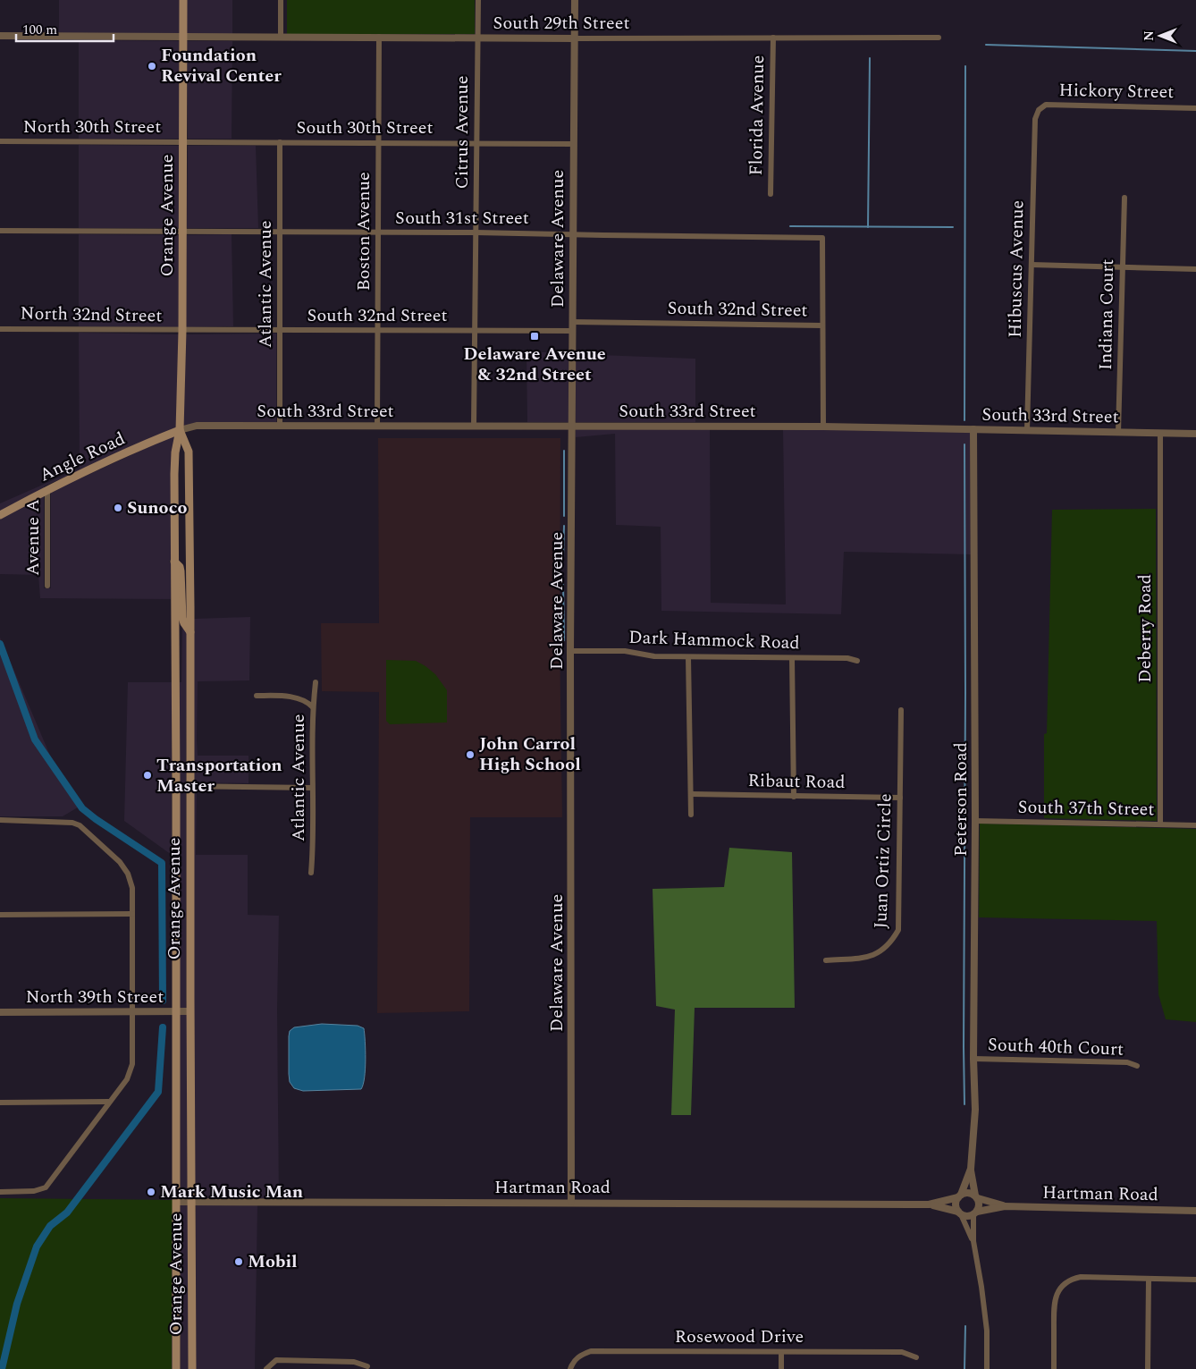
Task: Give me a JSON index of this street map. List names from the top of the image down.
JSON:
{
  "streets": {
    "main road": ["Orange Avenue", "Angle Road"],
    "street": [
      "South 29th Street",
      "Hickory Street",
      "Florida Avenue",
      "North 30th Street",
      "South 30th Street",
      "Citrus Avenue",
      "South 31st Street",
      "Boston Avenue",
      "Delaware Avenue",
      "Hibuscus Avenue",
      "Atlantic Avenue",
      "South 32nd Street",
      "North 32nd Street",
      "Indiana Court",
      "South 33rd Street",
      "Avenue A",
      "Deberry Road",
      "Dark Hammock Road",
      "Ribaut Road",
      "Peterson Road",
      "South 37th Street",
      "Juan Ortiz Circle",
      "North 39th Street",
      "South 40th Court",
      "Hartman Road",
      "Rosewood Drive"
    ]
  },
  "crossings": [
    ["South 29th Street", "Florida Avenue"],
    ["South 29th Street", "Citrus Avenue"],
    ["South 29th Street", "Orange Avenue"],
    ["South 29th Street", "Boston Avenue"],
    ["South 29th Street", "Delaware Avenue"],
    ["Hickory Street", "Hibuscus Avenue"],
    ["North 30th Street", "South 30th Street"],
    ["North 30th Street", "Orange Avenue"],
    ["South 30th Street", "Citrus Avenue"],
    ["South 30th Street", "Orange Avenue"],
    ["South 30th Street", "Boston Avenue"],
    ["South 30th Street", "Delaware Avenue"],
    ["South 30th Street", "Atlantic Avenue"],
    ["Citrus Avenue", "South 31st Street"],
    ["Citrus Avenue", "South 32nd Street"],
    ["Citrus Avenue", "South 33rd Street"],
    ["Orange Avenue", "South 31st Street"],
    ["Orange Avenue", "South 32nd Street"],
    ["Orange Avenue", "North 32nd Street"],
    ["Orange Avenue", "South 33rd Street"],
    ["Orange Avenue", "Angle Road"],
    ["Orange Avenue", "North 39th Street"],
    ["Orange Avenue", "Hartman Road"],
    ["South 31st Street", "Boston Avenue"],
    ["South 31st Street", "Delaware Avenue"],
    ["South 31st Street", "Atlantic Avenue"],
    ["South 31st Street", "South 32nd Street"],
    ["Boston Avenue", "South 32nd Street"],
    ["Boston Avenue", "South 33rd Street"],
    ["Delaware Avenue", "South 32nd Street"],
    ["Delaware Avenue", "South 33rd Street"],
    ["Delaware Avenue", "Dark Hammock Road"],
    ["Delaware Avenue", "Hartman Road"],
    ["Hibuscus Avenue", "South 33rd Street"],
    ["Atlantic Avenue", "South 32nd Street"],
    ["Atlantic Avenue", "South 33rd Street"],
    ["South 32nd Street", "North 32nd Street"],
    ["Indiana Court", "South 33rd Street"],
    ["South 33rd Street", "Angle Road"],
    ["South 33rd Street", "Deberry Road"],
    ["South 33rd Street", "Peterson Road"],
    ["Angle Road", "Avenue A"],
    ["Deberry Road", "South 37th Street"],
    ["Ribaut Road", "Juan Ortiz Circle"],
    ["Peterson Road", "South 37th Street"],
    ["Peterson Road", "South 40th Court"],
    ["Peterson Road", "Hartman Road"]
  ],
  "places": {
    "other": [
      "Foundation Revival Center",
      "Sunoco",
      "John Carrol High School",
      "Transportation Master",
      "Mark Music Man",
      "Mobil"
    ],
    "transit": ["Delaware Avenue & 32nd Street"]
  },
  "scale_bar": "100 m",
  "north": "left"
}
